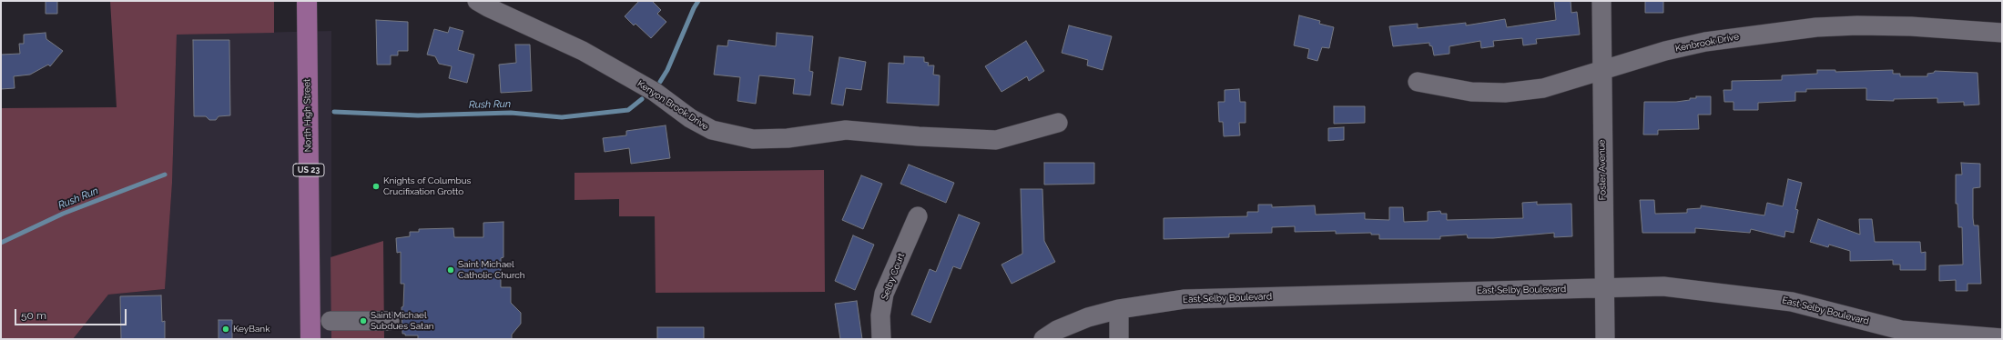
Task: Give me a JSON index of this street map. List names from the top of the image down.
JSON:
{
  "streets": {
    "main road": ["North High Street", "US 23"],
    "street": [
      "Kenbrook Drive",
      "Kenyon Brook Drive",
      "Foster Avenue",
      "Selby Court",
      "East Selby Boulevard"
    ]
  },
  "crossings": [
    ["Kenbrook Drive", "Foster Avenue"],
    ["Foster Avenue", "East Selby Boulevard"]
  ],
  "water": ["Rush Run"],
  "places": [
    "Knights of Columbus Crucifixation Grotto",
    "Saint Michael Catholic Church",
    "Saint Michael Subdues Satan",
    "KeyBank"
  ],
  "scale_bar": "50 m"
}
